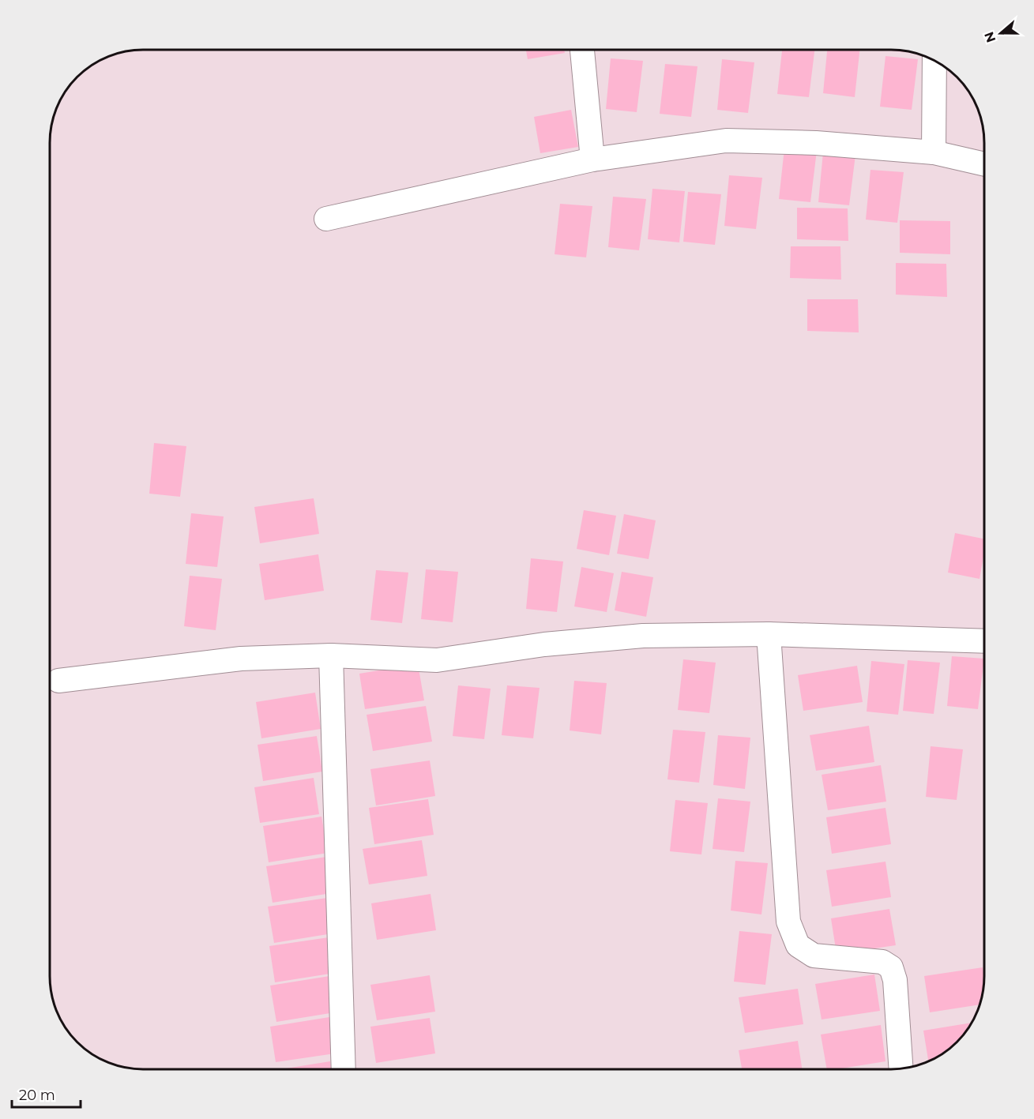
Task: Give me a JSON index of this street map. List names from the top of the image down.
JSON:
{
  "scale_bar": "20 m",
  "north": "left"
}
